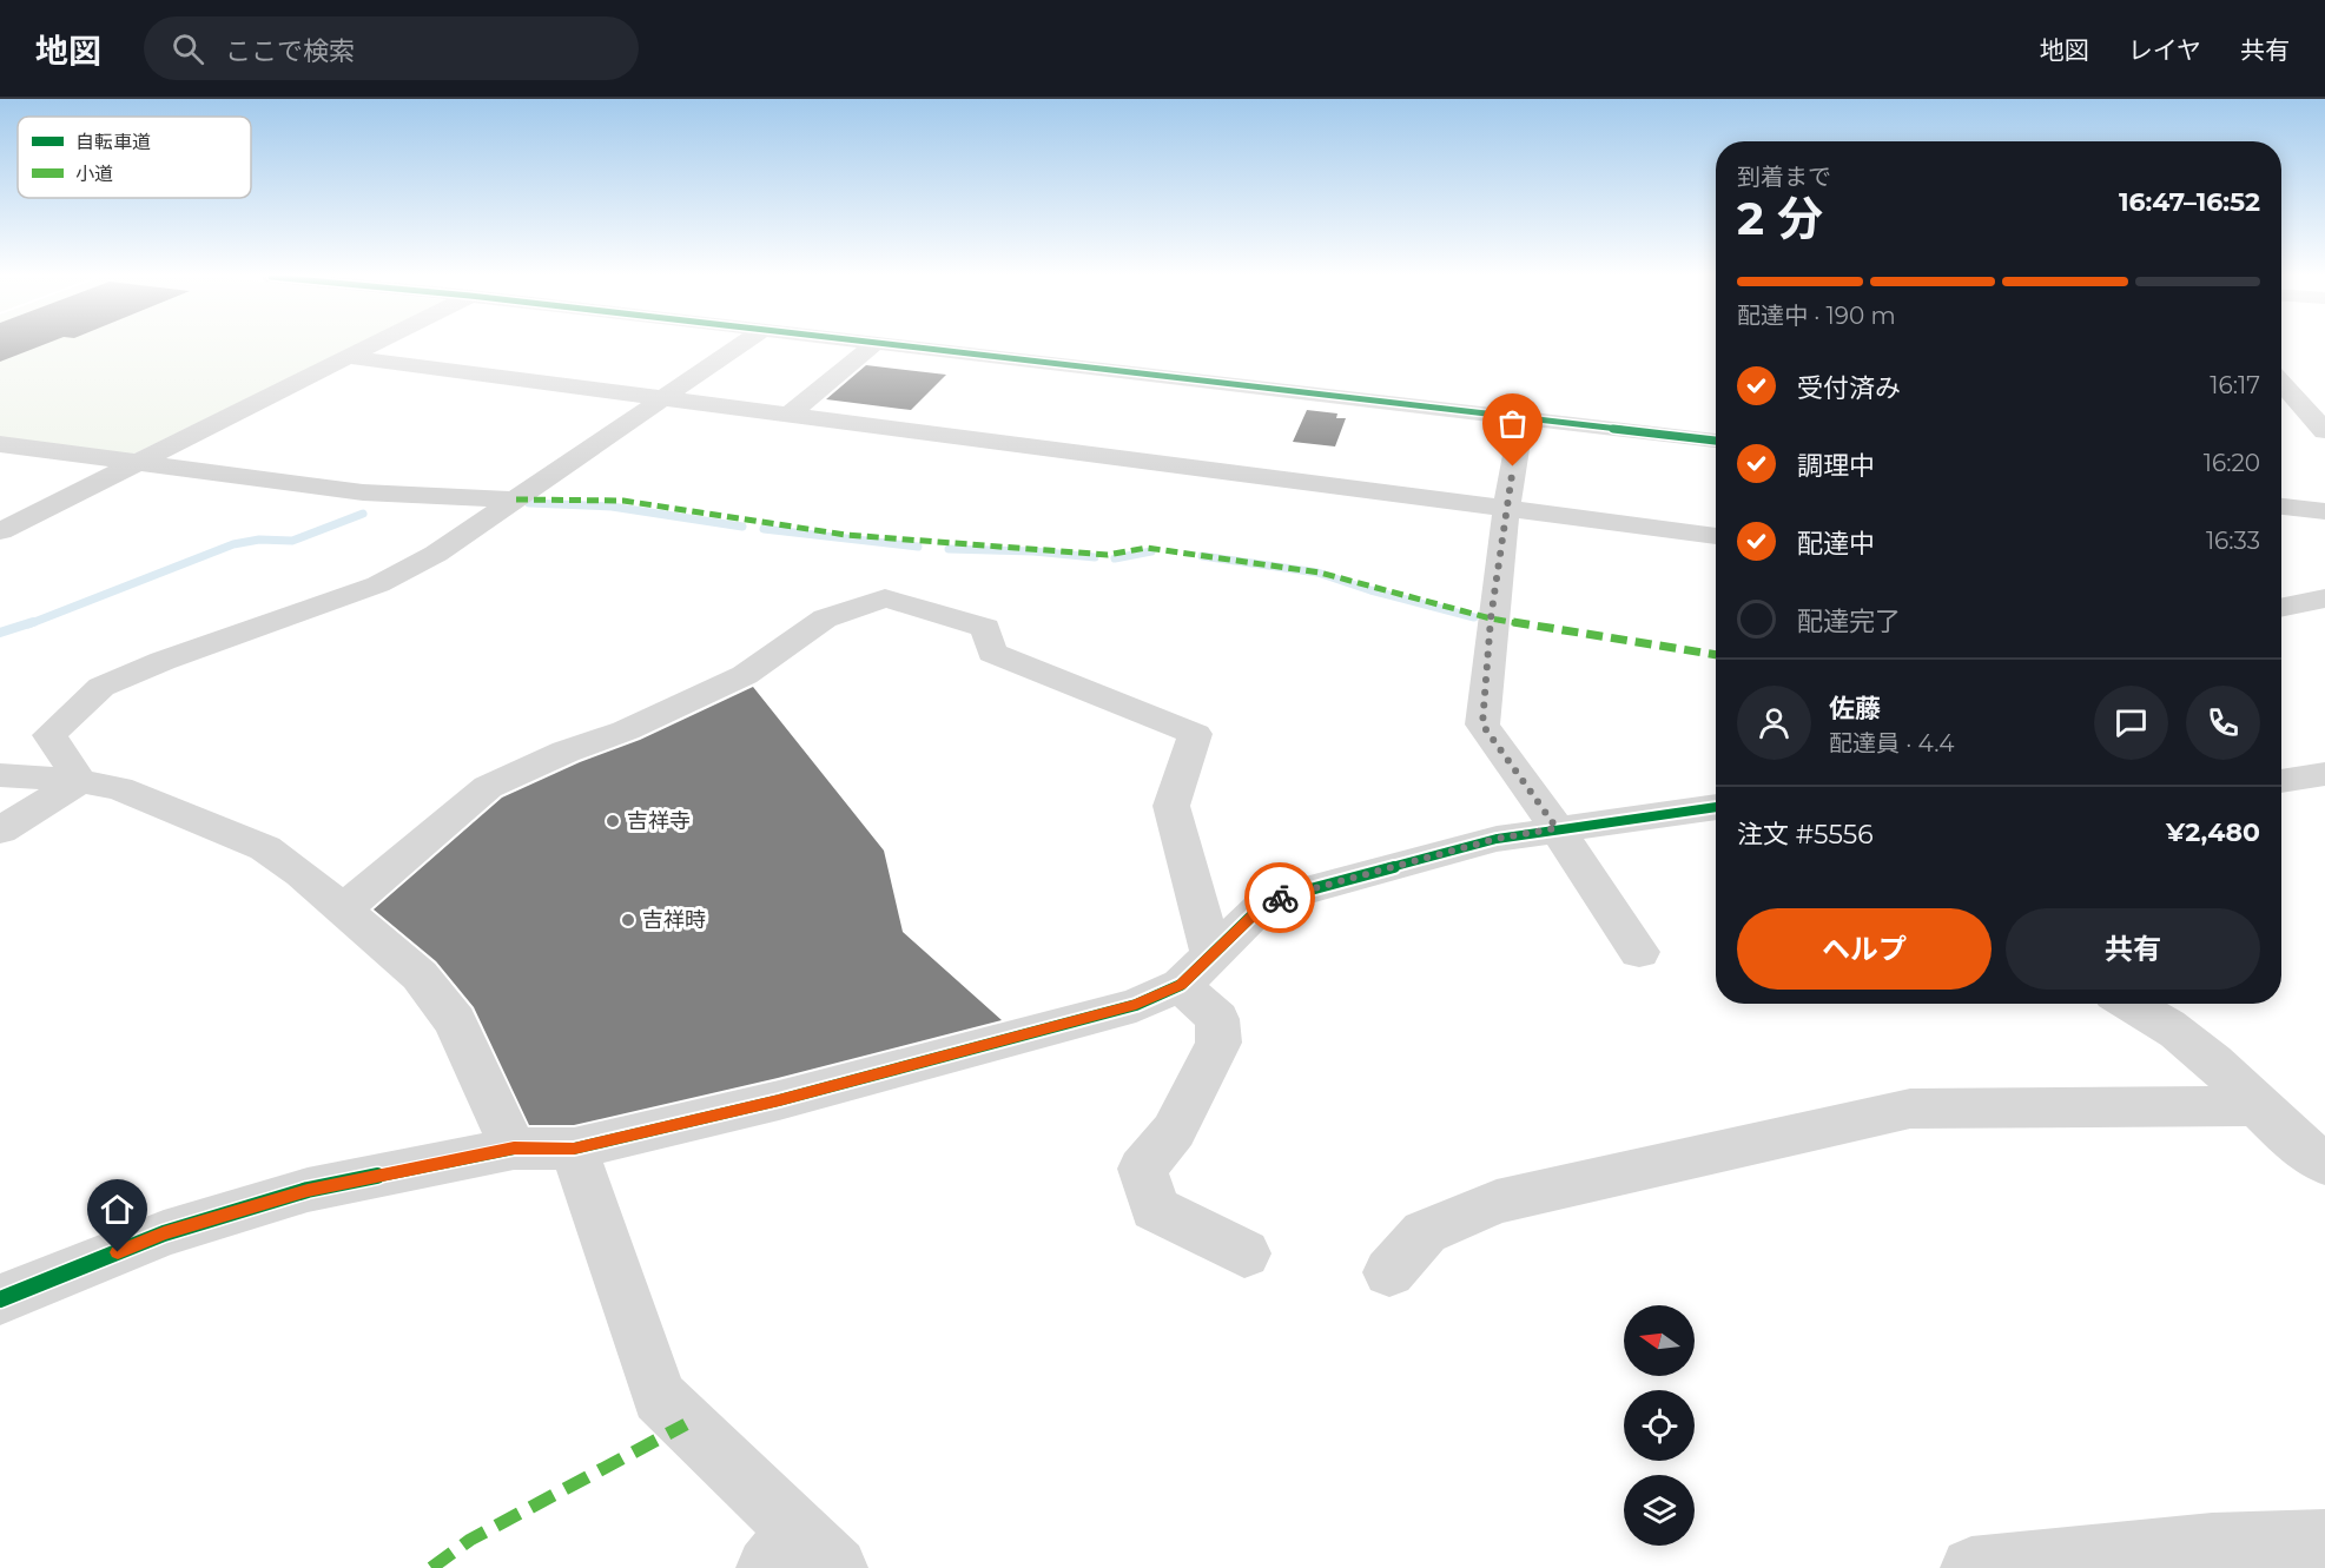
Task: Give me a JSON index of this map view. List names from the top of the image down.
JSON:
{
  "places": ["吉祥寺", "吉祥時"],
  "legend": ["自転車道", "小道"],
  "north": "left",
  "page": {
    "header": "地図",
    "search": "ここで検索",
    "nav": ["地図", "レイヤ", "共有"],
    "heading": ["2 分", "到着まで", "16:47–16:52"],
    "panel": [
      "佐藤",
      "配達員 · 4.4",
      "注文 #5556",
      "¥2,480"
    ],
    "bar": "配達中 · 190 m",
    "list": [
      ["受付済み", "16:17"],
      ["調理中", "16:20"],
      ["配達中", "16:33"],
      "配達完了"
    ],
    "buttons": ["ヘルプ", "共有"]
  }
}
